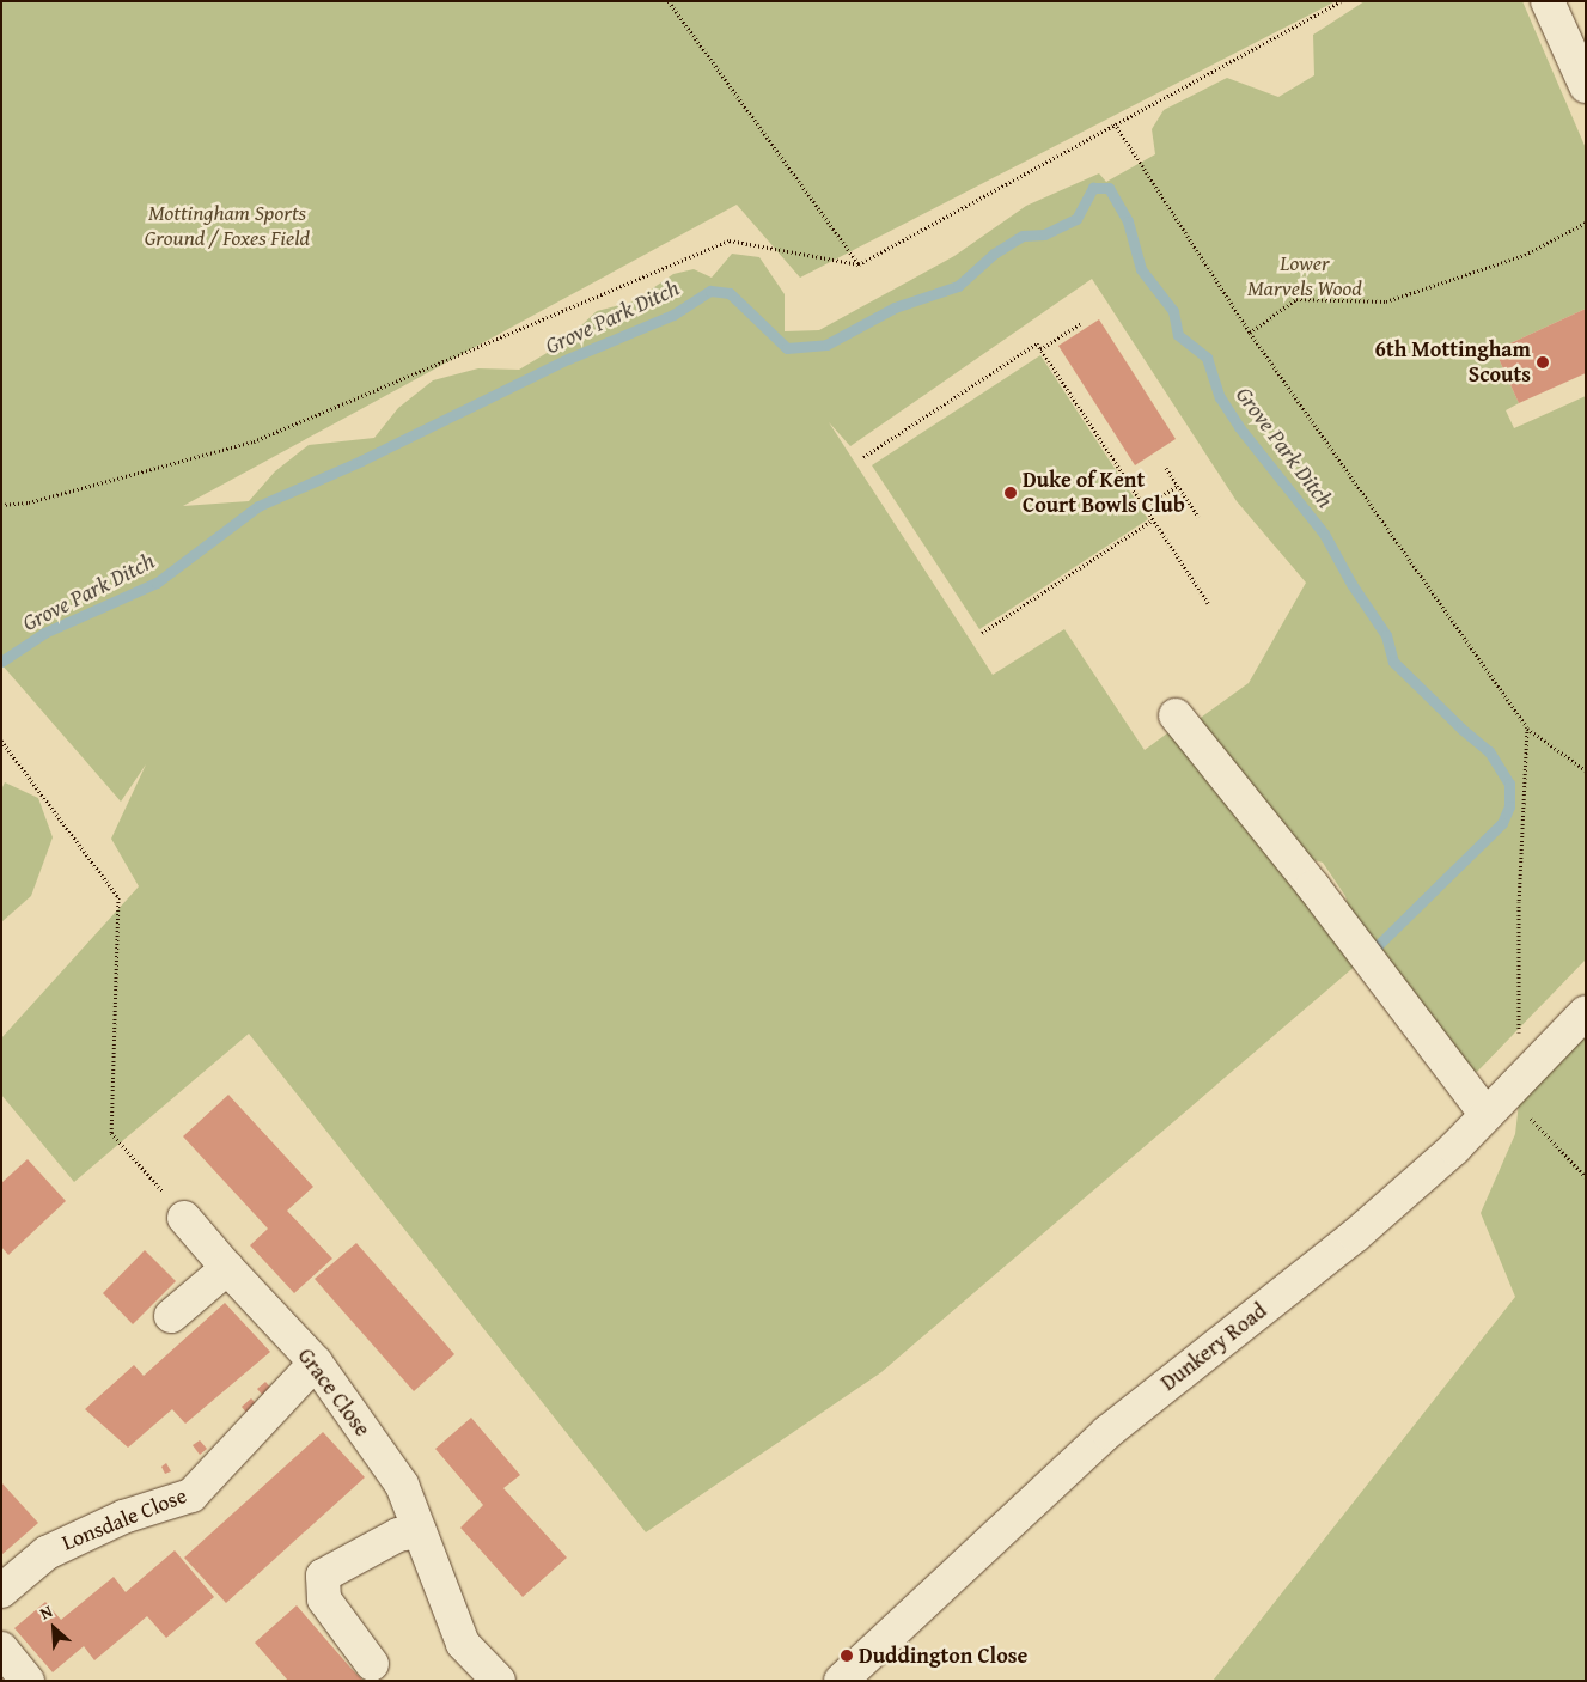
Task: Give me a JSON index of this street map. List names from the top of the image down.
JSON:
{
  "streets": {
    "street": ["Dunkery Road", "Grace Close", "Lonsdale Close"]
  },
  "crossings": [
    ["Grace Close", "Lonsdale Close"]
  ],
  "water": ["Grove Park Ditch"],
  "parks": ["Mottingham Sports Ground / Foxes Field", "Lower Marvels Wood"],
  "places": ["6th Mottingham Scouts", "Duke of Kent Court Bowls Club", "Duddington Close"],
  "north": "top left"
}
